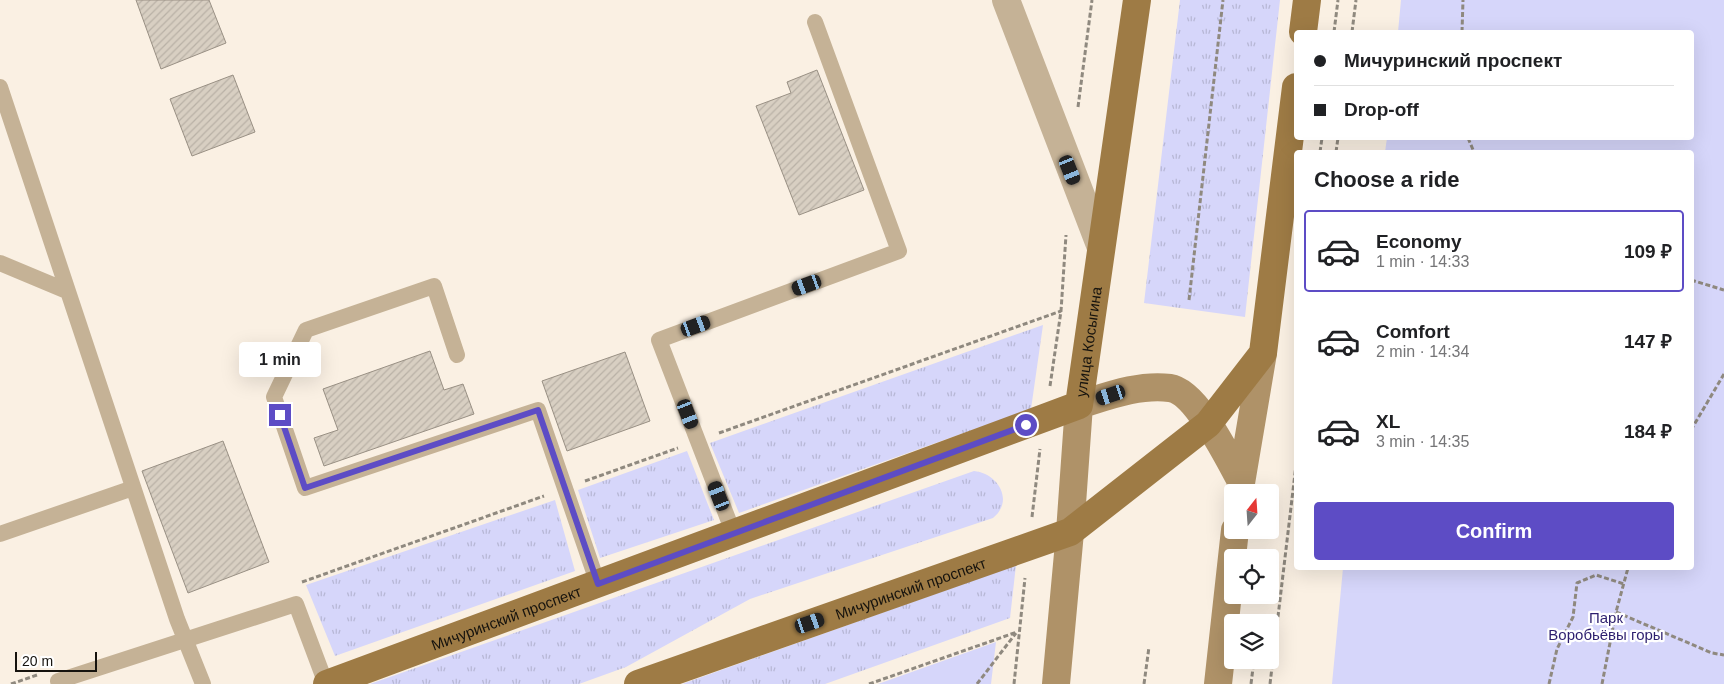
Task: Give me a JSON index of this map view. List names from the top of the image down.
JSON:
{
  "streets": {
    "main road": ["улица Косыгина", "Мичуринский проспект"]
  },
  "crossings": [
    ["улица Косыгина", "Мичуринский проспект"]
  ],
  "parks": ["Парк Воробьёвы горы"],
  "scale_bar": "20 m",
  "north": "top",
  "page": {
    "banner": ["Мичуринский проспект", "Drop-off"],
    "heading": "Choose a ride",
    "list": [
      {
        "name": "Economy",
        "note": "1 min · 14:33",
        "value": "109 ₽"
      },
      {
        "name": "Comfort",
        "note": "2 min · 14:34",
        "value": "147 ₽"
      },
      {
        "name": "XL",
        "note": "3 min · 14:35",
        "value": "184 ₽"
      }
    ],
    "bubble": "1 min",
    "buttons": "Confirm",
    "scale": "20 m"
  }
}
